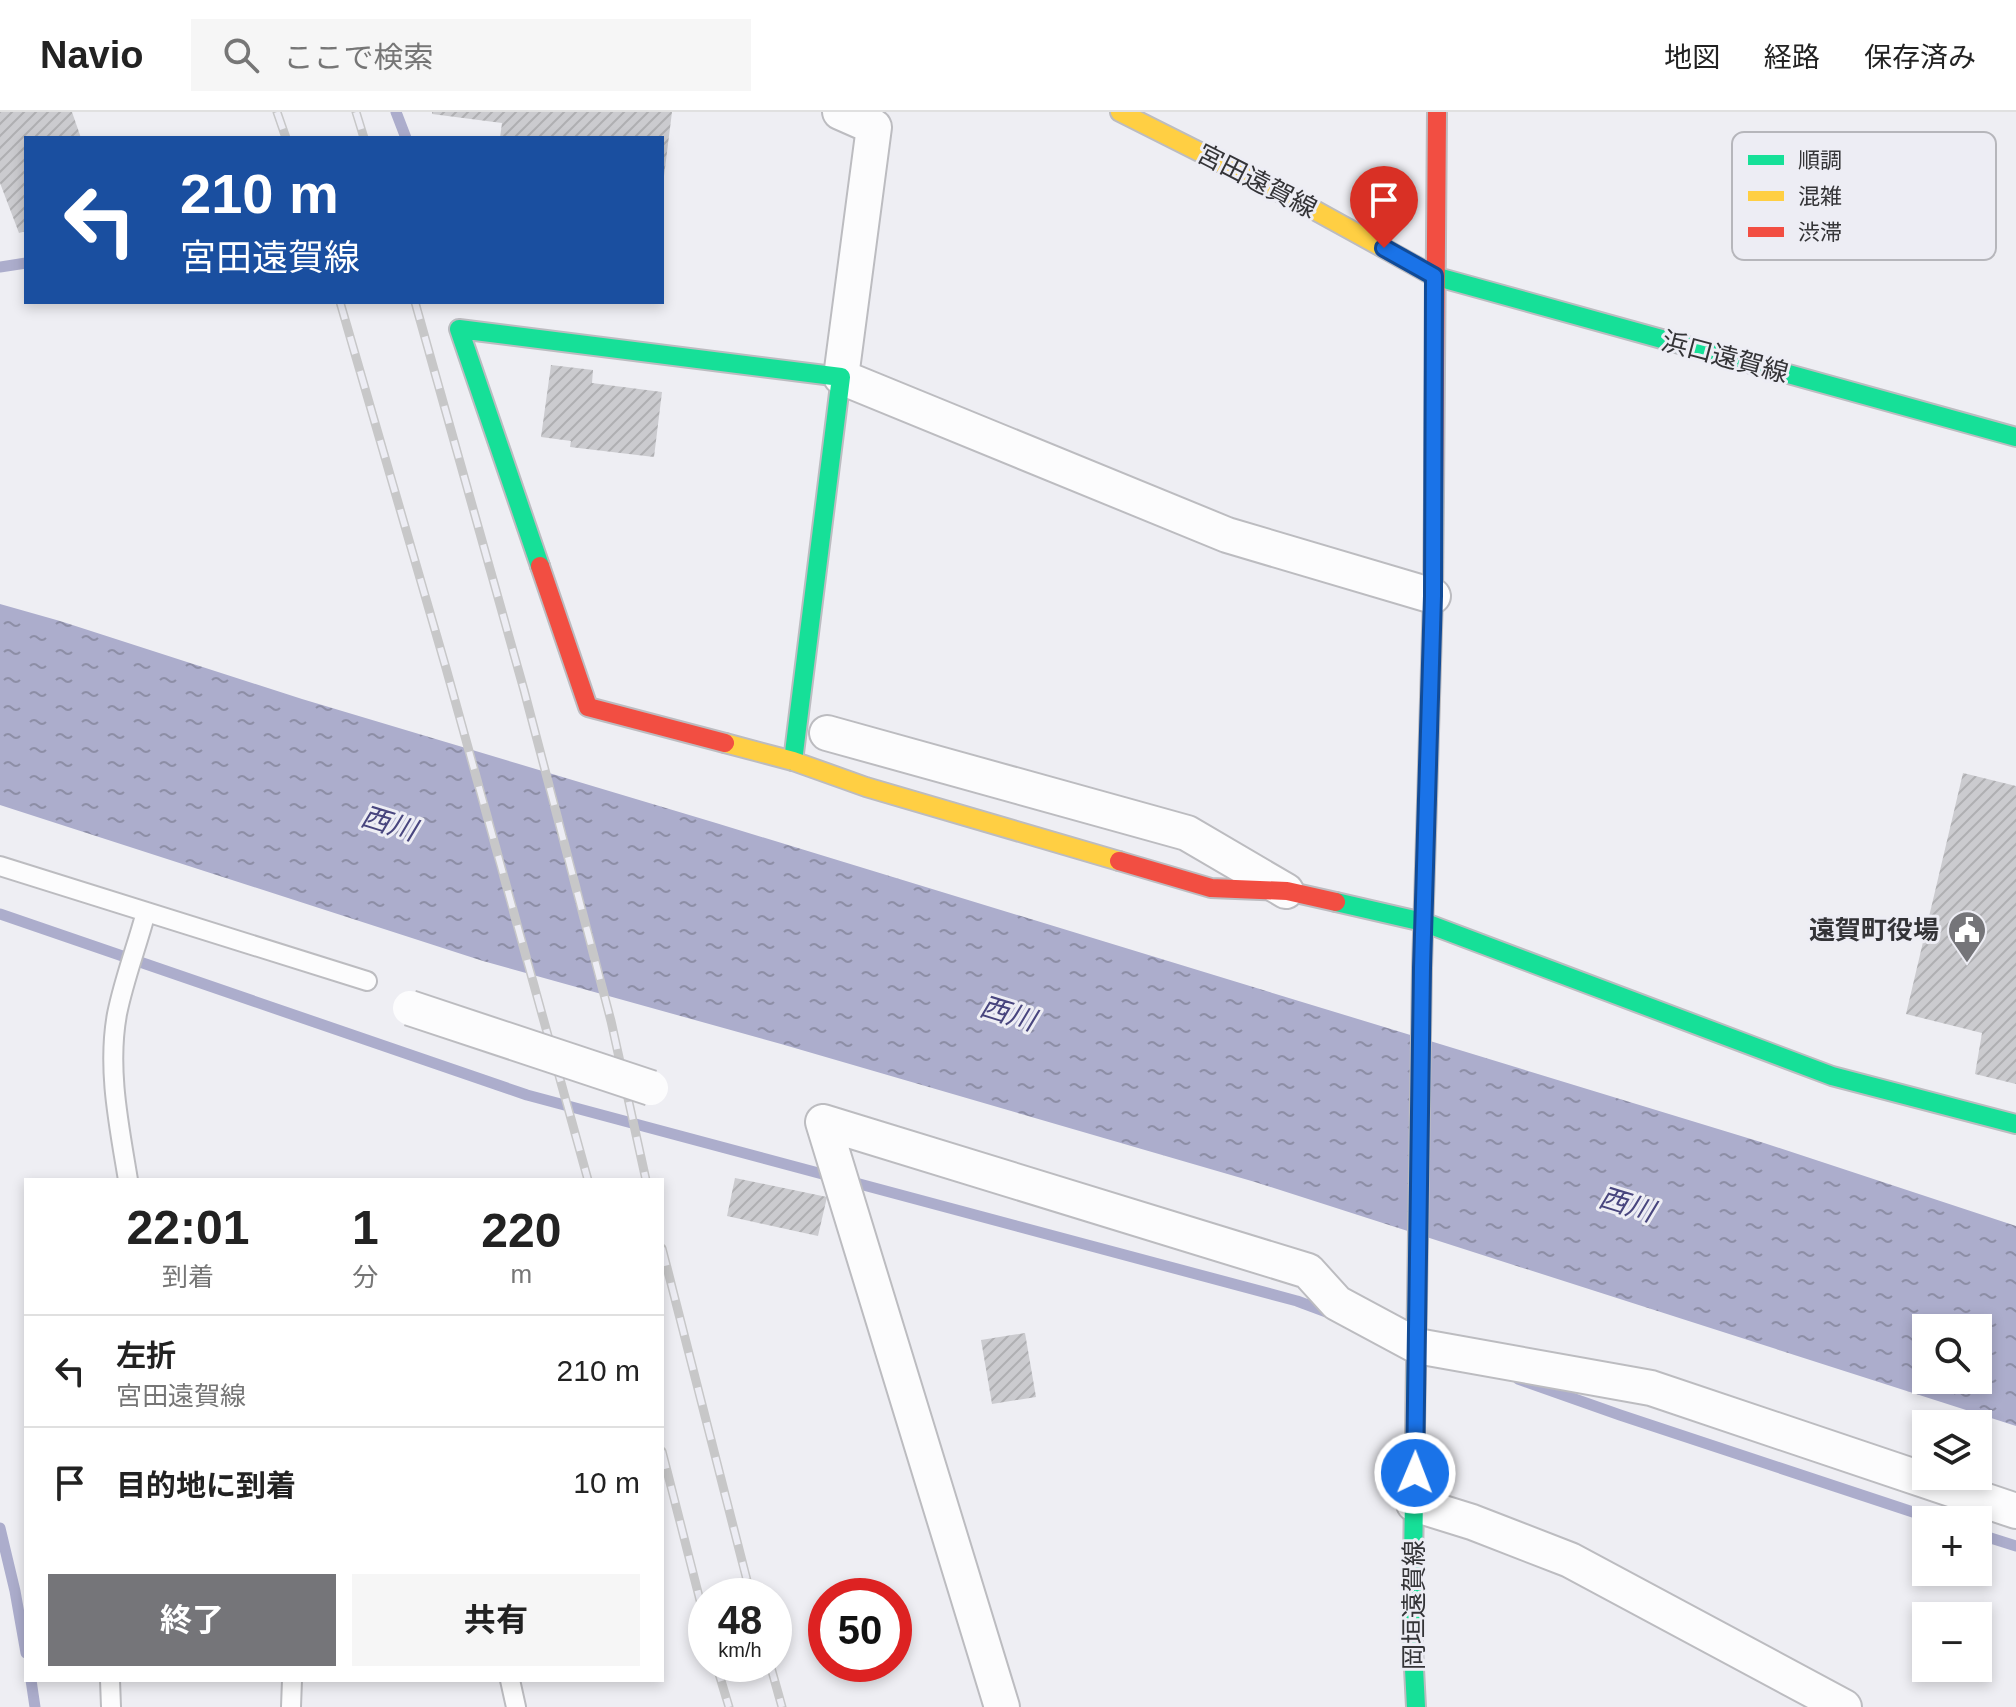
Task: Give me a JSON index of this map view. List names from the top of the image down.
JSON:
{
  "streets": {
    "street": ["宮田遠賀線", "浜口遠賀線", "岡垣遠賀線"]
  },
  "crossings": [
    ["宮田遠賀線", "浜口遠賀線"],
    ["宮田遠賀線", "岡垣遠賀線"],
    ["浜口遠賀線", "岡垣遠賀線"]
  ],
  "water": ["西川"],
  "places": {
    "public building": ["遠賀町役場"]
  },
  "legend": ["順調", "混雑", "渋滞"],
  "page": {
    "header": "Navio",
    "search": "ここで検索",
    "nav": ["地図", "経路", "保存済み"],
    "turn": ["210 m", "宮田遠賀線"],
    "eta": [
      "22:01",
      "到着",
      "1",
      "分",
      "220",
      "m"
    ],
    "map_buttons": ["+", "−"],
    "list": [
      {
        "name": "左折",
        "note": "宮田遠賀線",
        "value": "210 m"
      },
      {
        "name": "目的地に到着",
        "value": "10 m"
      }
    ],
    "buttons": ["終了", "共有"],
    "speed": "48 km/h",
    "limit": "50"
  }
}
